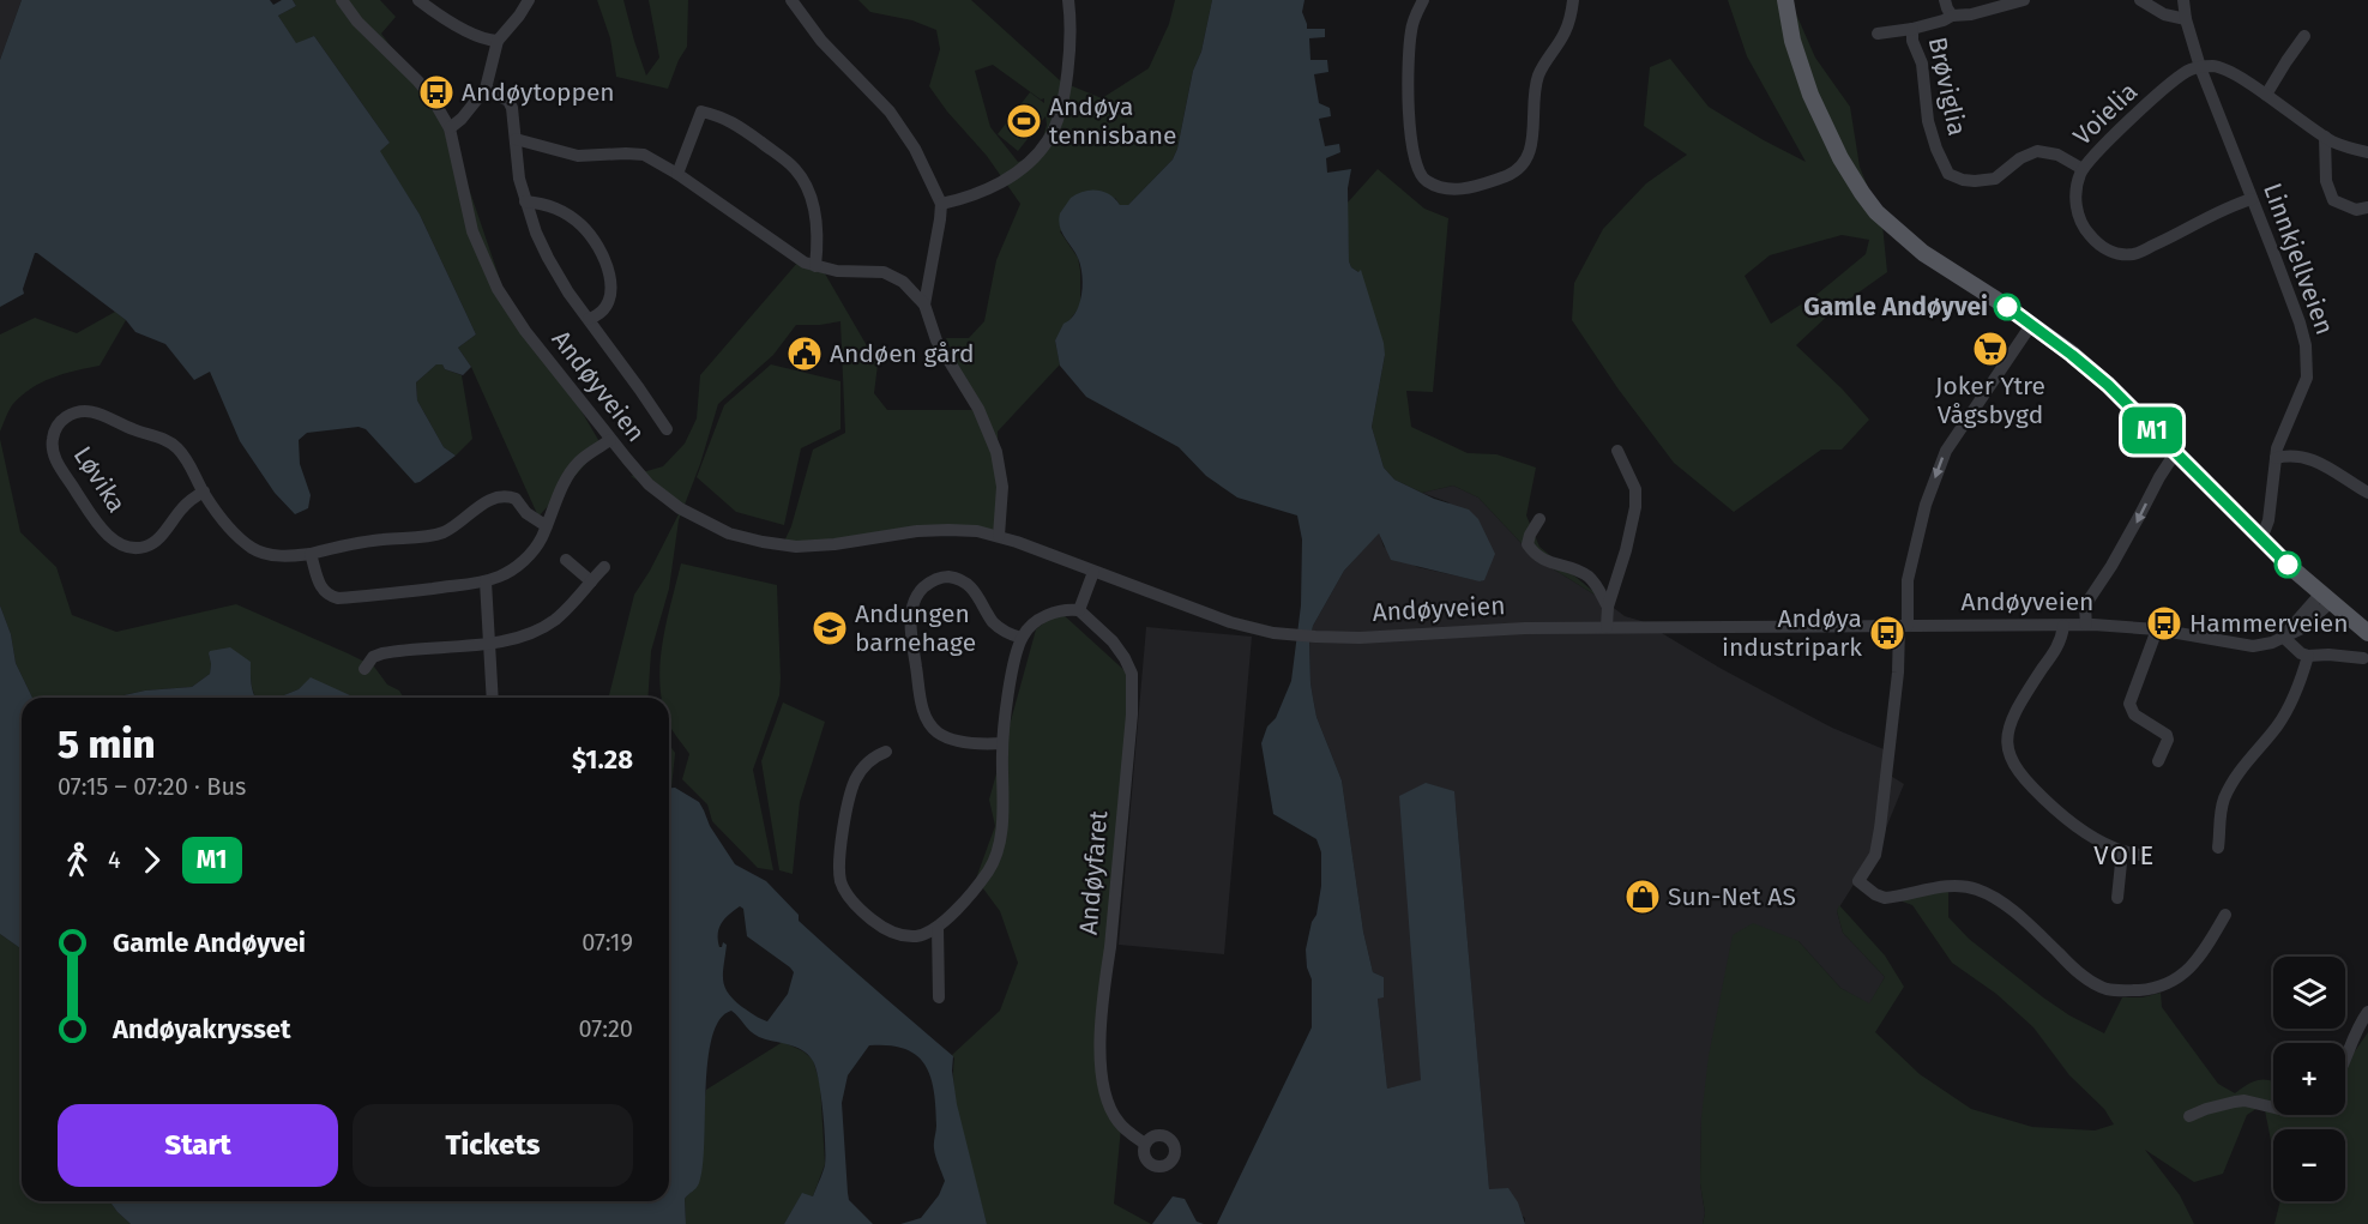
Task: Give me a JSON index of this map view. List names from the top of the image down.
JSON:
{
  "streets": {
    "street": [
      "Brøviglia",
      "Voielia",
      "Linnkjellveien",
      "Andøyveien",
      "Løvika",
      "Andøyfaret"
    ]
  },
  "crossings": [
    ["Brøviglia", "Voielia"],
    ["Voielia", "Linnkjellveien"]
  ],
  "districts": ["VOIE"],
  "places": {
    "bus stop": ["Andøytoppen", "Hammerveien", "Andøya industripark"],
    "sports": ["Andøya tennisbane"],
    "other": ["Gamle Andøyvei"],
    "supermarket": ["Joker Ytre Vågsbygd"],
    "public building": ["Andøen gård"],
    "school or university": ["Andungen barnehage"],
    "shop": ["Sun-Net AS"]
  },
  "lines": ["bus line M1"],
  "page": {
    "on_map": "M1",
    "heading": ["5 min", "07:15 – 07:20 · Bus", "$1.28"],
    "legs": ["4", "M1"],
    "list": [
      {
        "name": "Gamle Andøyvei",
        "value": "07:19"
      },
      {
        "name": "Andøyakrysset",
        "value": "07:20"
      }
    ],
    "map_buttons": ["+", "−"],
    "buttons": ["Start", "Tickets"]
  }
}
